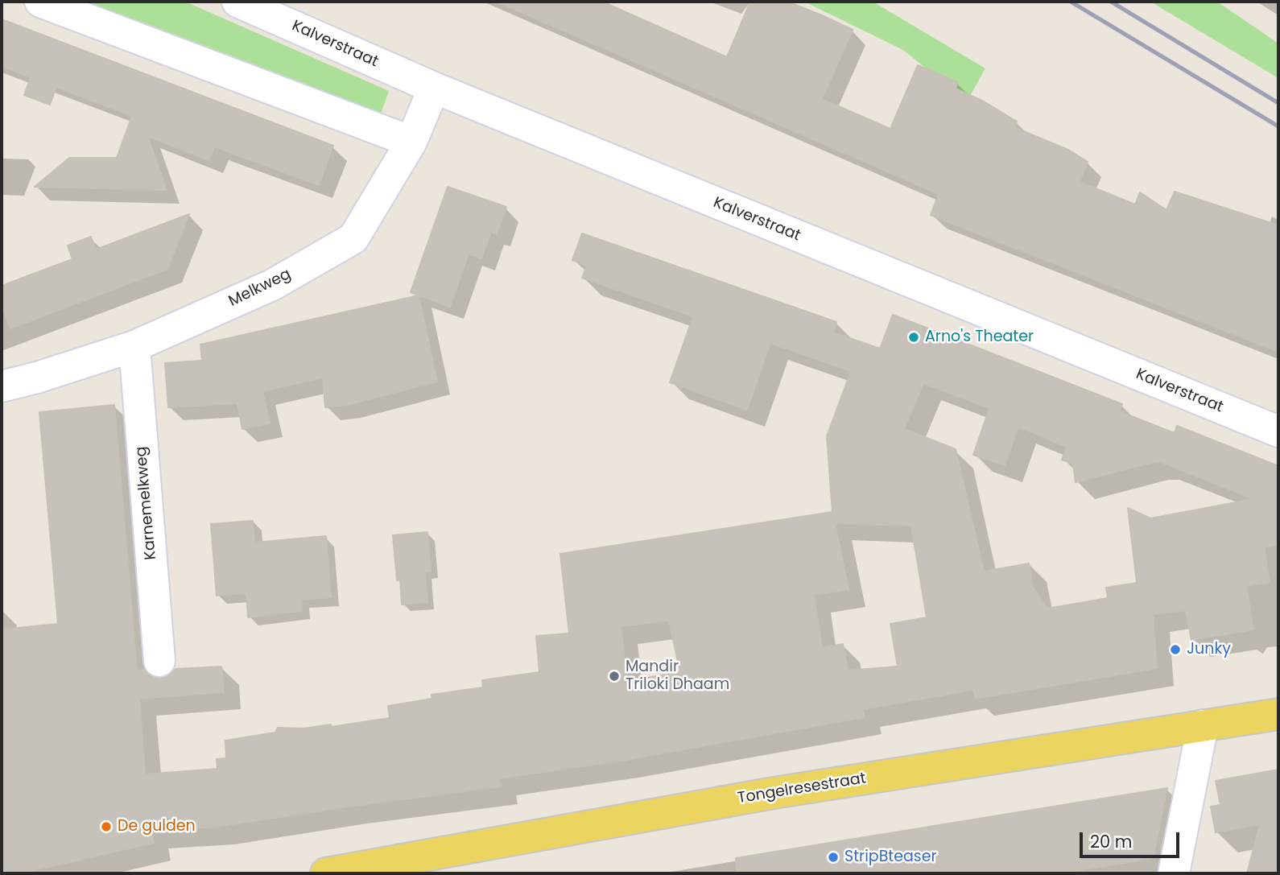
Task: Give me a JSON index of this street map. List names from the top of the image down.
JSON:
{
  "streets": {
    "main road": ["Tongelresestraat"],
    "street": ["Kalverstraat", "Melkweg", "Karnemelkweg"]
  },
  "crossings": [
    ["Kalverstraat", "Melkweg"],
    ["Melkweg", "Karnemelkweg"]
  ],
  "places": [
    "Arno's Theater",
    "Junky",
    "Mandir Triloki Dhaam",
    "De gulden",
    "StripBteaser"
  ],
  "scale_bar": "20 m"
}
